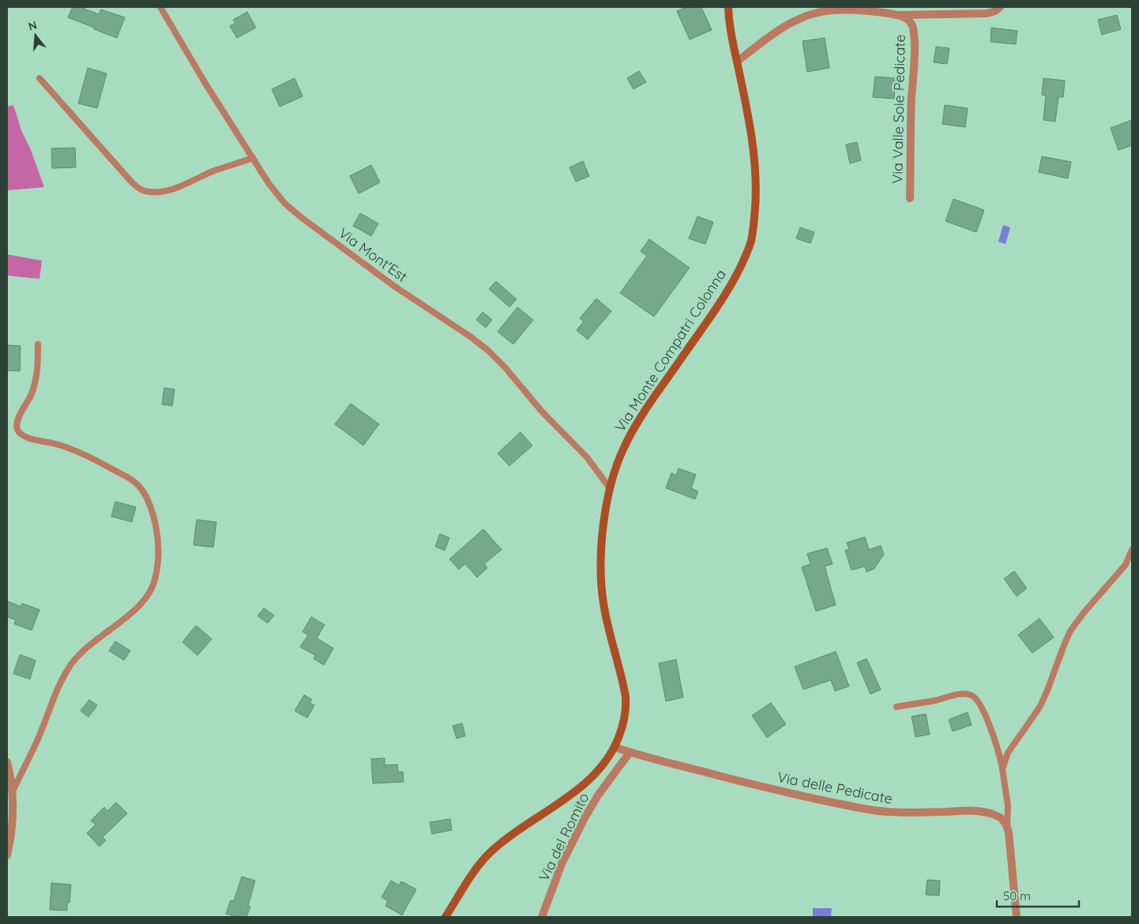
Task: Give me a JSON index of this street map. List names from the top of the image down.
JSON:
{
  "streets": {
    "street": [
      "Via Valle Soie Pedicate",
      "Via Monte Compatri Colonna",
      "Via delle Pedicate",
      "Via del Romito"
    ],
    "lane": ["Via Mont'Est"]
  },
  "crossings": [
    ["Via Valle Soie Pedicate", "Via Monte Compatri Colonna"],
    ["Via Mont'Est", "Via Monte Compatri Colonna"],
    ["Via Monte Compatri Colonna", "Via delle Pedicate"],
    ["Via delle Pedicate", "Via del Romito"]
  ],
  "scale_bar": "50 m",
  "north": "top"
}
